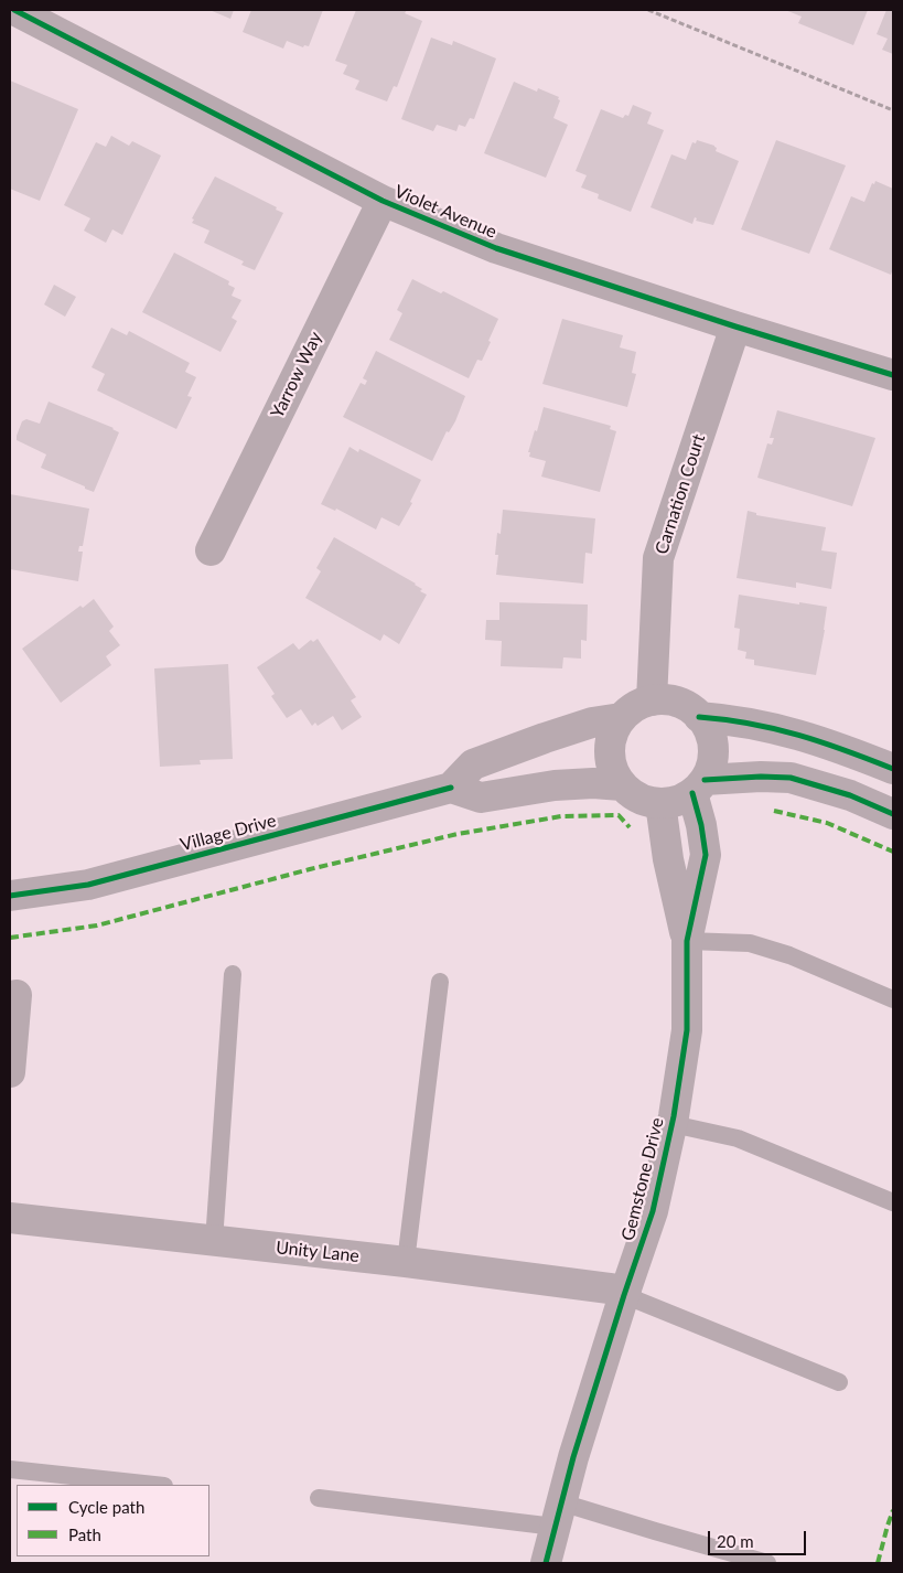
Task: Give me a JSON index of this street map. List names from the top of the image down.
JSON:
{
  "streets": {
    "street": [
      "Violet Avenue",
      "Yarrow Way",
      "Carnation Court",
      "Village Drive",
      "Gemstone Drive",
      "Unity Lane"
    ]
  },
  "crossings": [
    ["Violet Avenue", "Yarrow Way"],
    ["Violet Avenue", "Carnation Court"],
    ["Carnation Court", "Gemstone Drive"],
    ["Gemstone Drive", "Unity Lane"]
  ],
  "legend": ["Cycle path", "Path"],
  "scale_bar": "20 m"
}
